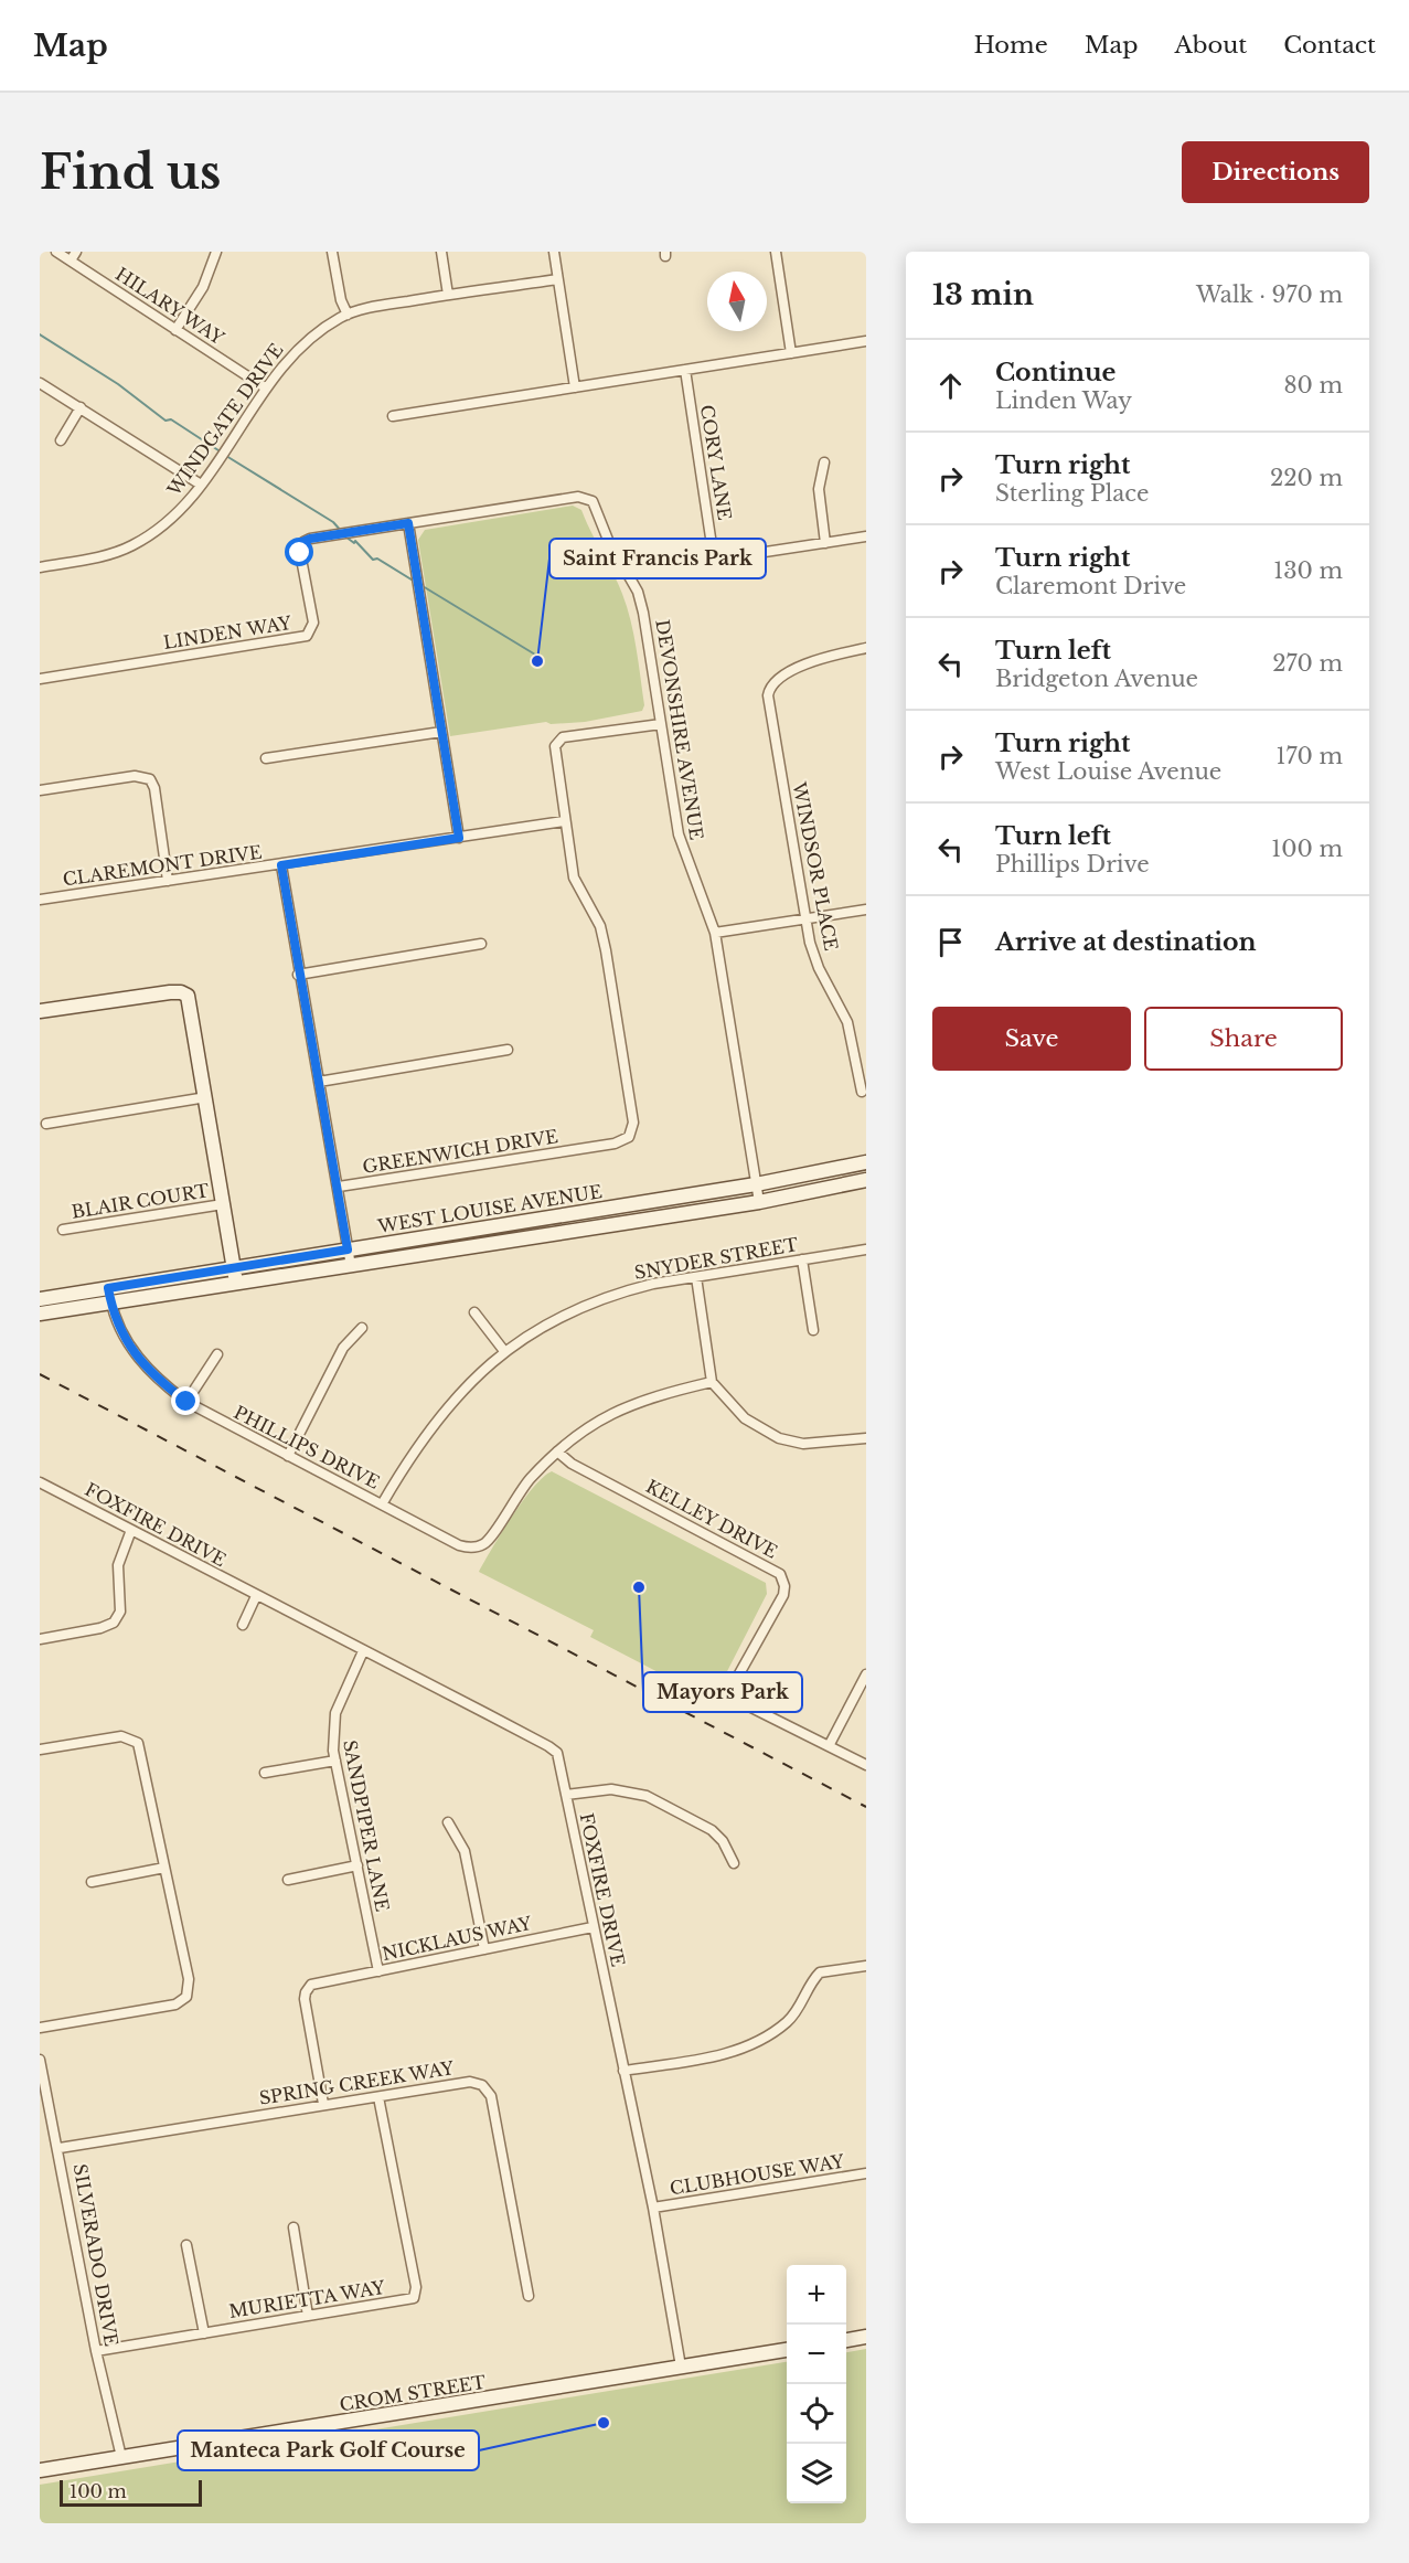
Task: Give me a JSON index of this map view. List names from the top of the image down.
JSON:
{
  "streets": {
    "main road": ["WEST LOUISE AVENUE", "CROM STREET"],
    "street": [
      "HILARY WAY",
      "WINDGATE DRIVE",
      "CORY LANE",
      "LINDEN WAY",
      "DEVONSHIRE AVENUE",
      "CLAREMONT DRIVE",
      "WINDSOR PLACE",
      "GREENWICH DRIVE",
      "BLAIR COURT",
      "SNYDER STREET",
      "PHILLIPS DRIVE",
      "KELLEY DRIVE",
      "FOXFIRE DRIVE",
      "SANDPIPER LANE",
      "NICKLAUS WAY",
      "SPRING CREEK WAY",
      "CLUBHOUSE WAY",
      "SILVERADO DRIVE",
      "MURIETTA WAY"
    ]
  },
  "crossings": [
    ["HILARY WAY", "WINDGATE DRIVE"],
    ["LINDEN WAY", "DEVONSHIRE AVENUE"],
    ["DEVONSHIRE AVENUE", "WEST LOUISE AVENUE"],
    ["CLAREMONT DRIVE", "GREENWICH DRIVE"],
    ["WEST LOUISE AVENUE", "PHILLIPS DRIVE"],
    ["SNYDER STREET", "PHILLIPS DRIVE"],
    ["PHILLIPS DRIVE", "KELLEY DRIVE"],
    ["FOXFIRE DRIVE", "SANDPIPER LANE"],
    ["FOXFIRE DRIVE", "NICKLAUS WAY"],
    ["FOXFIRE DRIVE", "CLUBHOUSE WAY"],
    ["FOXFIRE DRIVE", "CROM STREET"],
    ["SANDPIPER LANE", "NICKLAUS WAY"],
    ["NICKLAUS WAY", "SPRING CREEK WAY"],
    ["SPRING CREEK WAY", "SILVERADO DRIVE"],
    ["SPRING CREEK WAY", "MURIETTA WAY"],
    ["SILVERADO DRIVE", "MURIETTA WAY"],
    ["SILVERADO DRIVE", "CROM STREET"]
  ],
  "places": ["Saint Francis Park", "Mayors Park", "Manteca Park Golf Course"],
  "scale_bar": "100 m",
  "north": "top",
  "page": {
    "header": "Map",
    "nav": [
      "Home",
      "Map",
      "About",
      "Contact"
    ],
    "buttons": [
      "Directions",
      ["Save", "Share"]
    ],
    "title": "Find us",
    "heading": ["13 min", "Walk · 970 m"],
    "list": [
      ["Continue", "Linden Way", "80 m"],
      ["Turn right", "Sterling Place", "220 m"],
      ["Turn right", "Claremont Drive", "130 m"],
      ["Turn left", "Bridgeton Avenue", "270 m"],
      ["Turn right", "West Louise Avenue", "170 m"],
      ["Turn left", "Phillips Drive", "100 m"],
      "Arrive at destination"
    ],
    "map_buttons": ["+", "−"],
    "scale": "100 m"
  }
}
